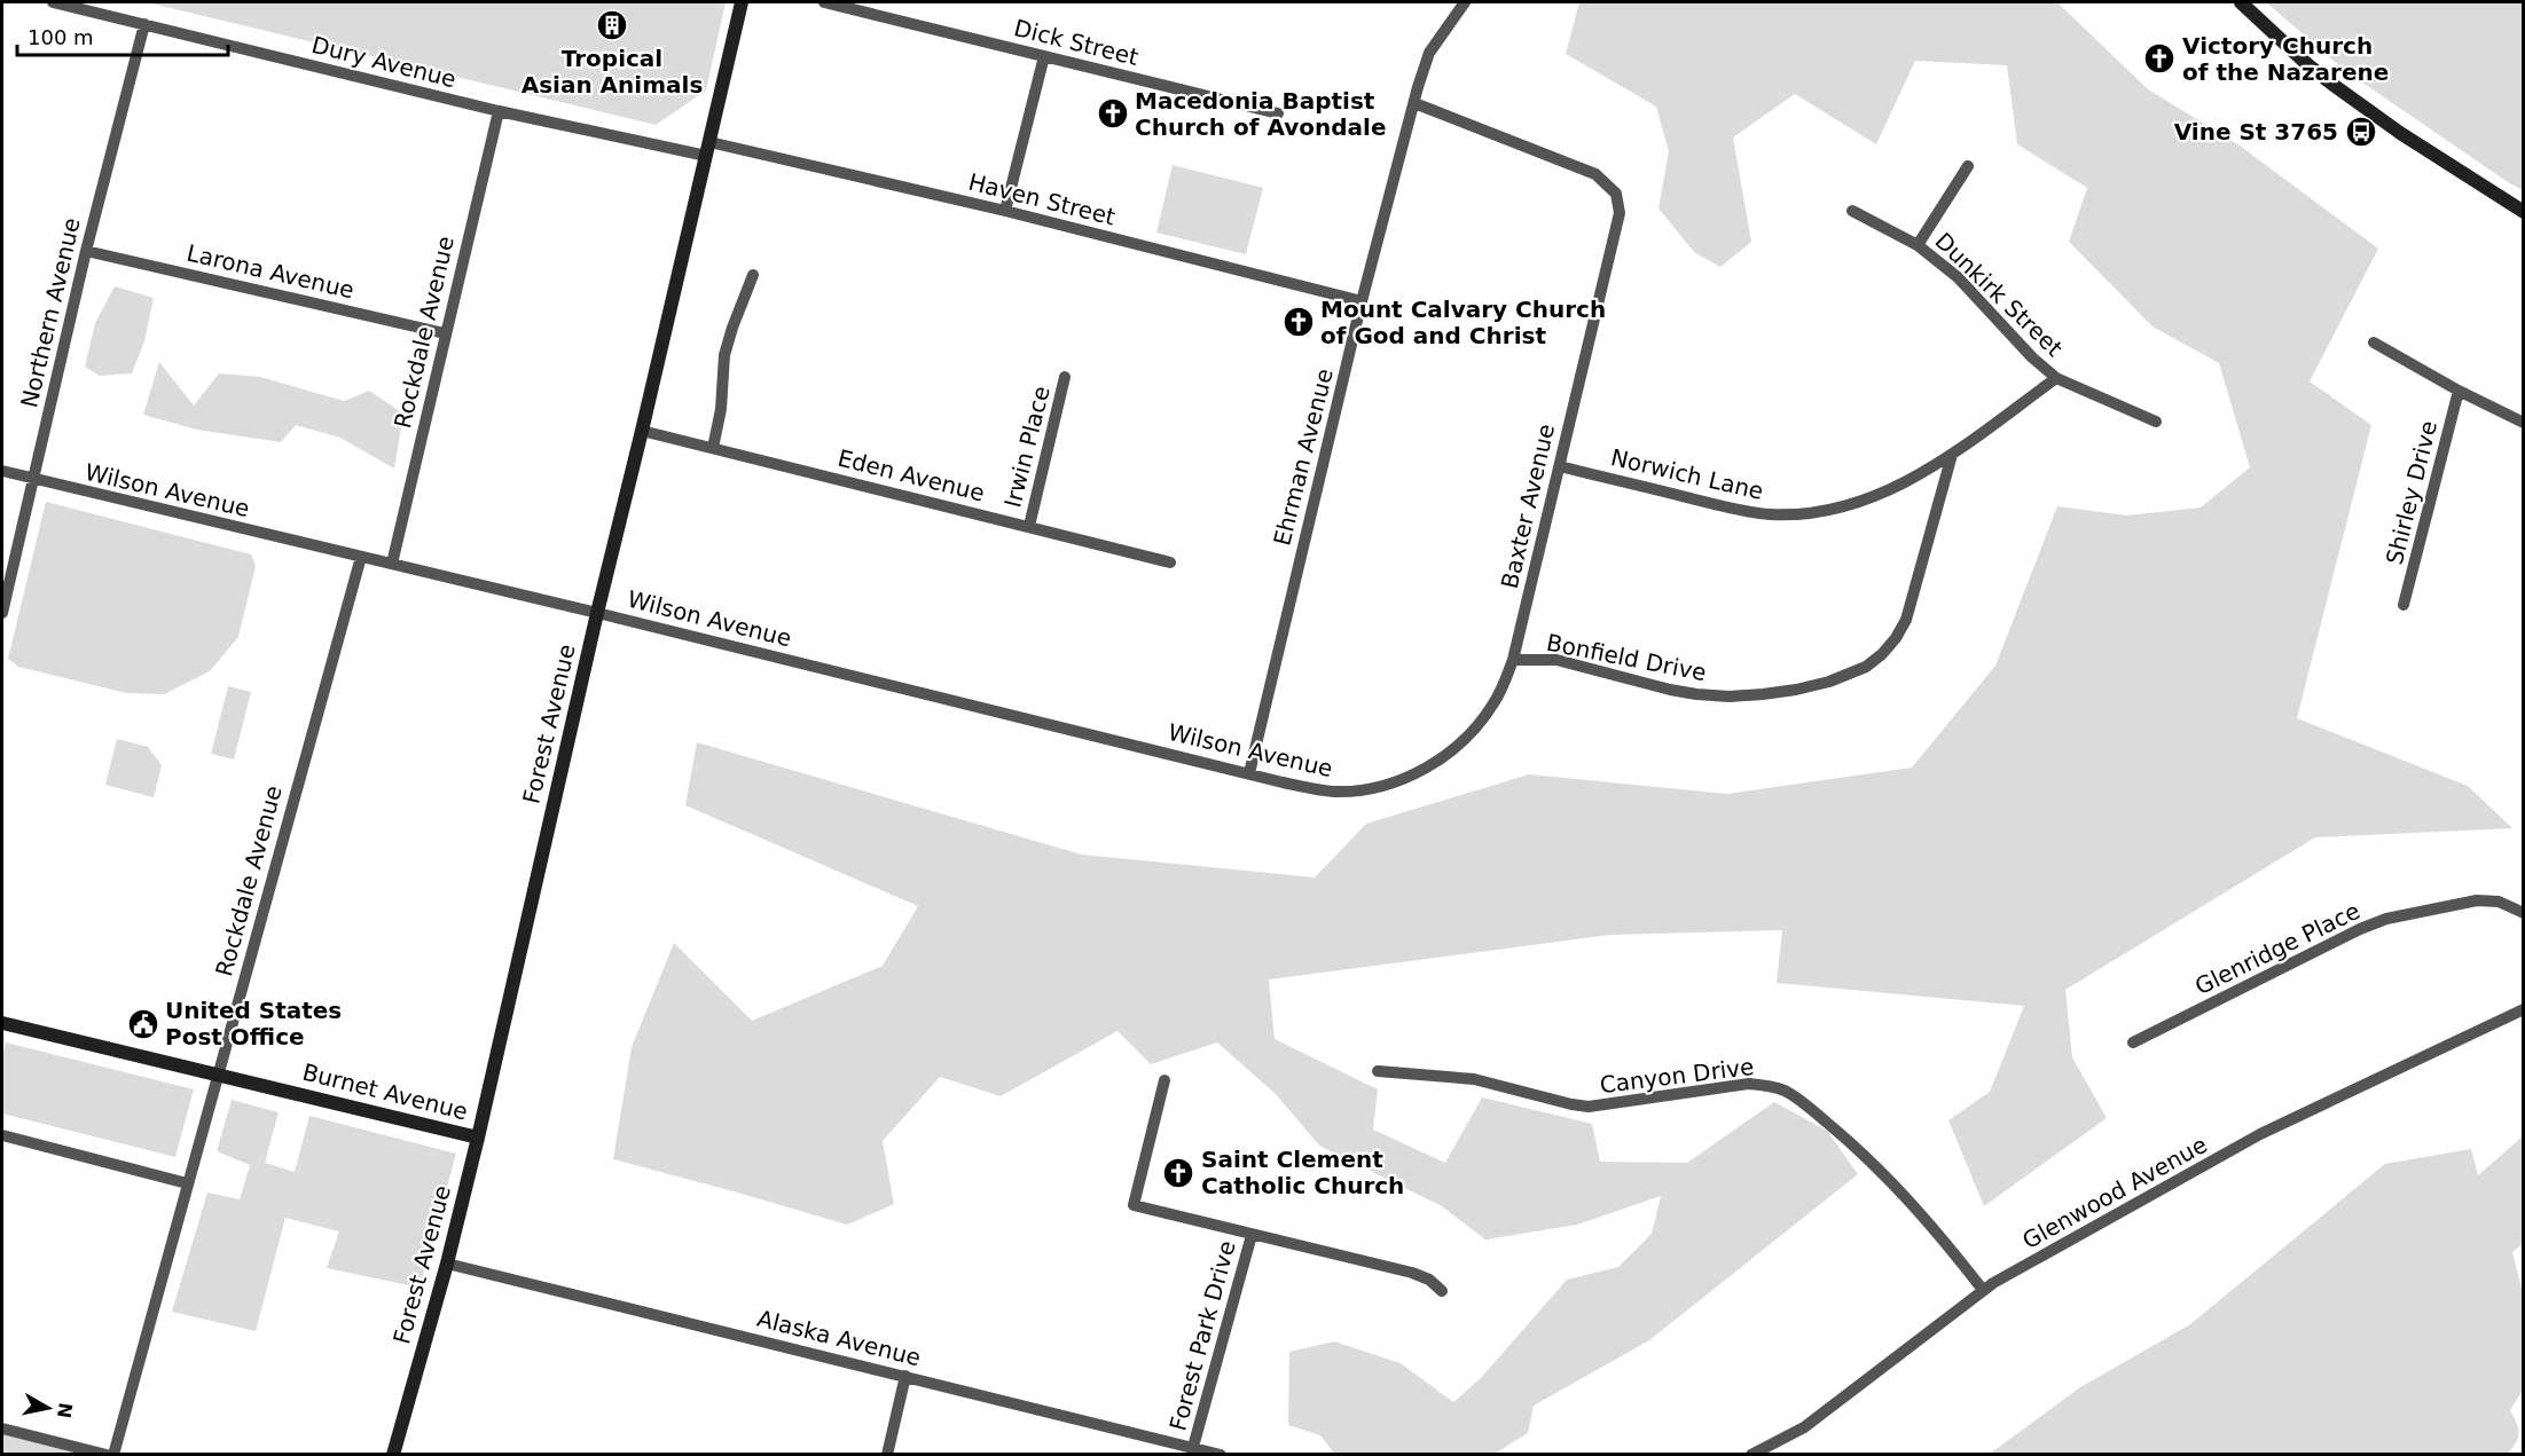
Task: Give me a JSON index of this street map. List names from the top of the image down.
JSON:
{
  "streets": {
    "street": [
      "Dick Street",
      "Dury Avenue",
      "Haven Street",
      "Larona Avenue",
      "Dunkirk Street",
      "Northern Avenue",
      "Rockdale Avenue",
      "Irwin Place",
      "Ehrman Avenue",
      "Norwich Lane",
      "Eden Avenue",
      "Wilson Avenue",
      "Shirley Drive",
      "Baxter Avenue",
      "Bonfield Drive",
      "Forest Avenue",
      "Glenridge Place",
      "Canyon Drive",
      "Burnet Avenue",
      "Glenwood Avenue",
      "Forest Park Drive",
      "Alaska Avenue"
    ]
  },
  "crossings": [
    ["Dury Avenue", "Haven Street"],
    ["Dury Avenue", "Northern Avenue"],
    ["Dury Avenue", "Rockdale Avenue"],
    ["Dury Avenue", "Forest Avenue"],
    ["Haven Street", "Ehrman Avenue"],
    ["Haven Street", "Forest Avenue"],
    ["Larona Avenue", "Northern Avenue"],
    ["Larona Avenue", "Rockdale Avenue"],
    ["Dunkirk Street", "Norwich Lane"],
    ["Northern Avenue", "Wilson Avenue"],
    ["Rockdale Avenue", "Wilson Avenue"],
    ["Rockdale Avenue", "Burnet Avenue"],
    ["Irwin Place", "Eden Avenue"],
    ["Ehrman Avenue", "Wilson Avenue"],
    ["Ehrman Avenue", "Baxter Avenue"],
    ["Norwich Lane", "Baxter Avenue"],
    ["Norwich Lane", "Bonfield Drive"],
    ["Eden Avenue", "Forest Avenue"],
    ["Wilson Avenue", "Baxter Avenue"],
    ["Wilson Avenue", "Forest Avenue"],
    ["Baxter Avenue", "Bonfield Drive"],
    ["Forest Avenue", "Burnet Avenue"],
    ["Forest Avenue", "Alaska Avenue"],
    ["Canyon Drive", "Glenwood Avenue"],
    ["Forest Park Drive", "Alaska Avenue"]
  ],
  "places": {
    "building": ["Tropical Asian Animals"],
    "church": [
      "Victory Church of the Nazarene",
      "Macedonia Baptist Church of Avondale",
      "Mount Calvary Church of God and Christ",
      "Saint Clement Catholic Church"
    ],
    "bus stop": ["Vine St 3765"],
    "public building": ["United States Post Office"]
  },
  "scale_bar": "100 m",
  "north": "right"
}
